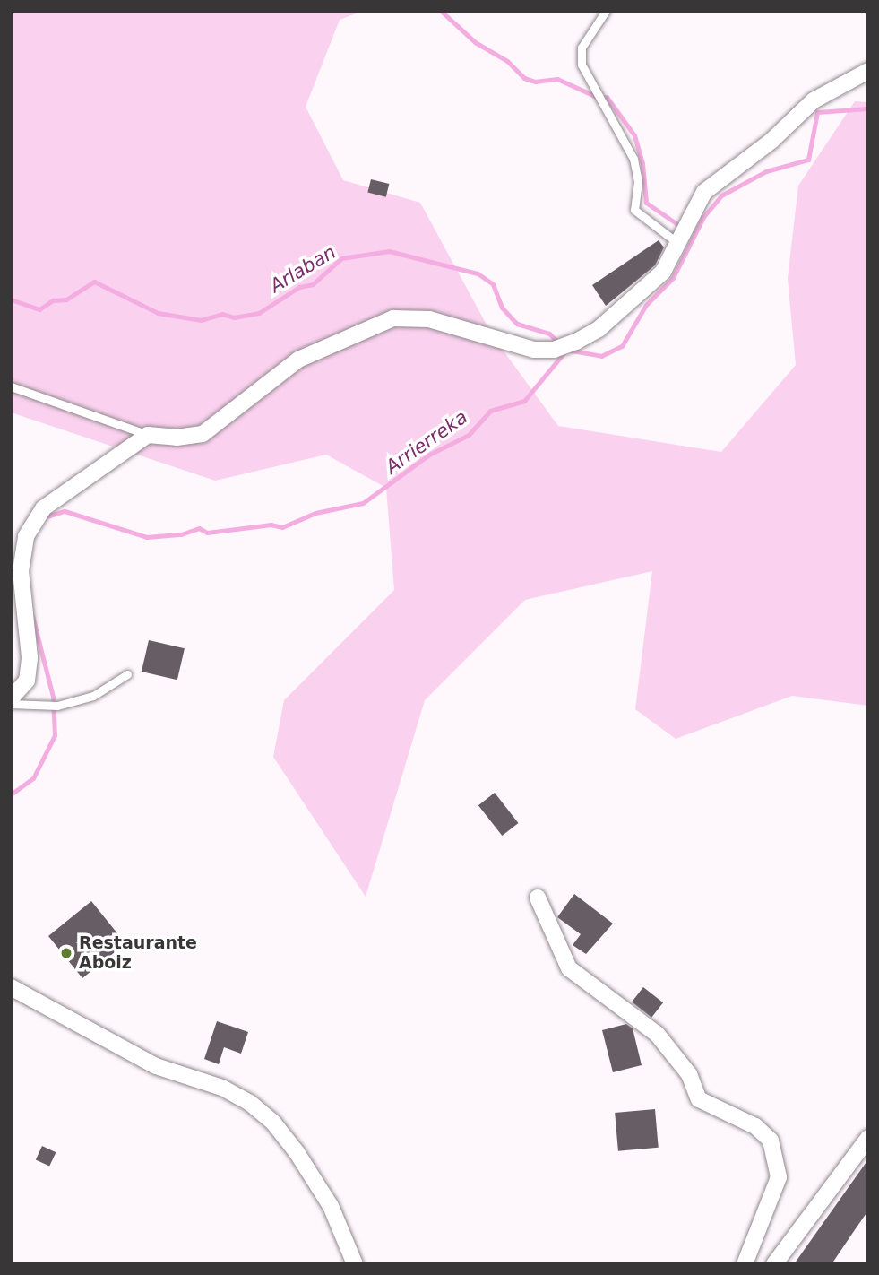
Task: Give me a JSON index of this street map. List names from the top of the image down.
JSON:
{
  "water": ["Arlaban", "Arrierreka"],
  "places": ["Restaurante Aboiz"]
}
